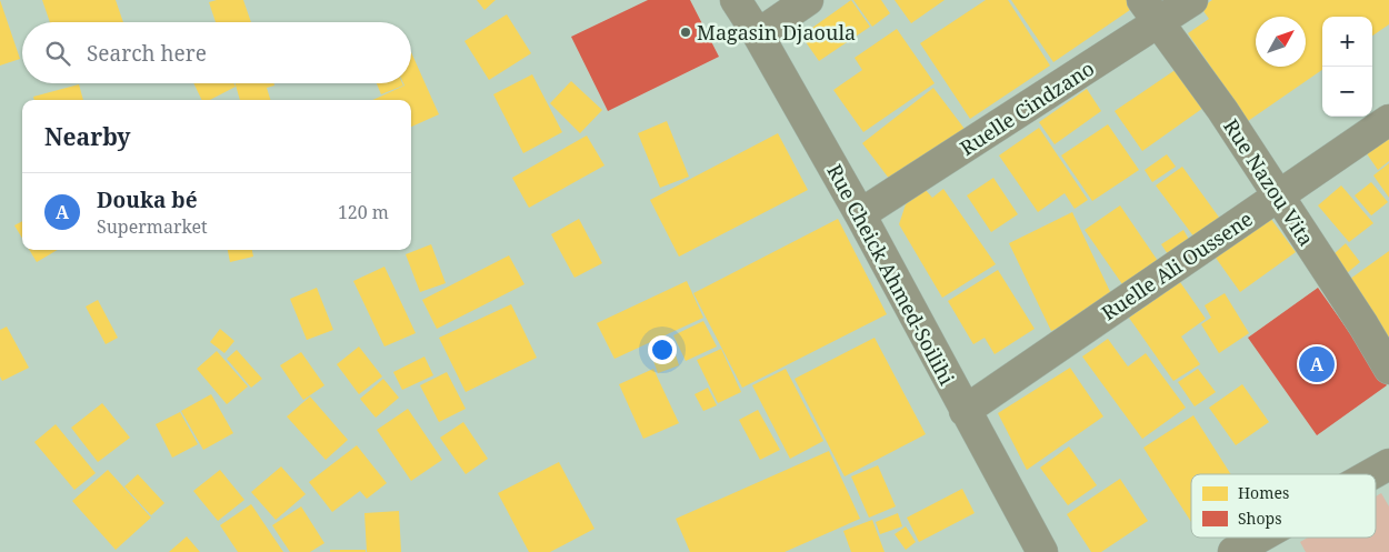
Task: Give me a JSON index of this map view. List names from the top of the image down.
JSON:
{
  "streets": {
    "street": [
      "Ruelle Cindzano",
      "Rue Nazou Vita",
      "Ruelle Ali Oussene",
      "Rue Cheick Ahmed-Soilihi"
    ]
  },
  "crossings": [
    ["Ruelle Cindzano", "Rue Nazou Vita"],
    ["Ruelle Cindzano", "Rue Cheick Ahmed-Soilihi"],
    ["Rue Nazou Vita", "Ruelle Ali Oussene"],
    ["Ruelle Ali Oussene", "Rue Cheick Ahmed-Soilihi"]
  ],
  "places": ["Magasin Djaoula"],
  "legend": ["Homes", "Shops"],
  "north": "top right",
  "page": {
    "map_buttons": ["+", "−"],
    "search": "Search here",
    "heading": "Nearby",
    "list": [
      {
        "mark": "A",
        "name": "Douka bé",
        "note": "Supermarket",
        "value": "120 m"
      }
    ],
    "pins": "A"
  }
}
